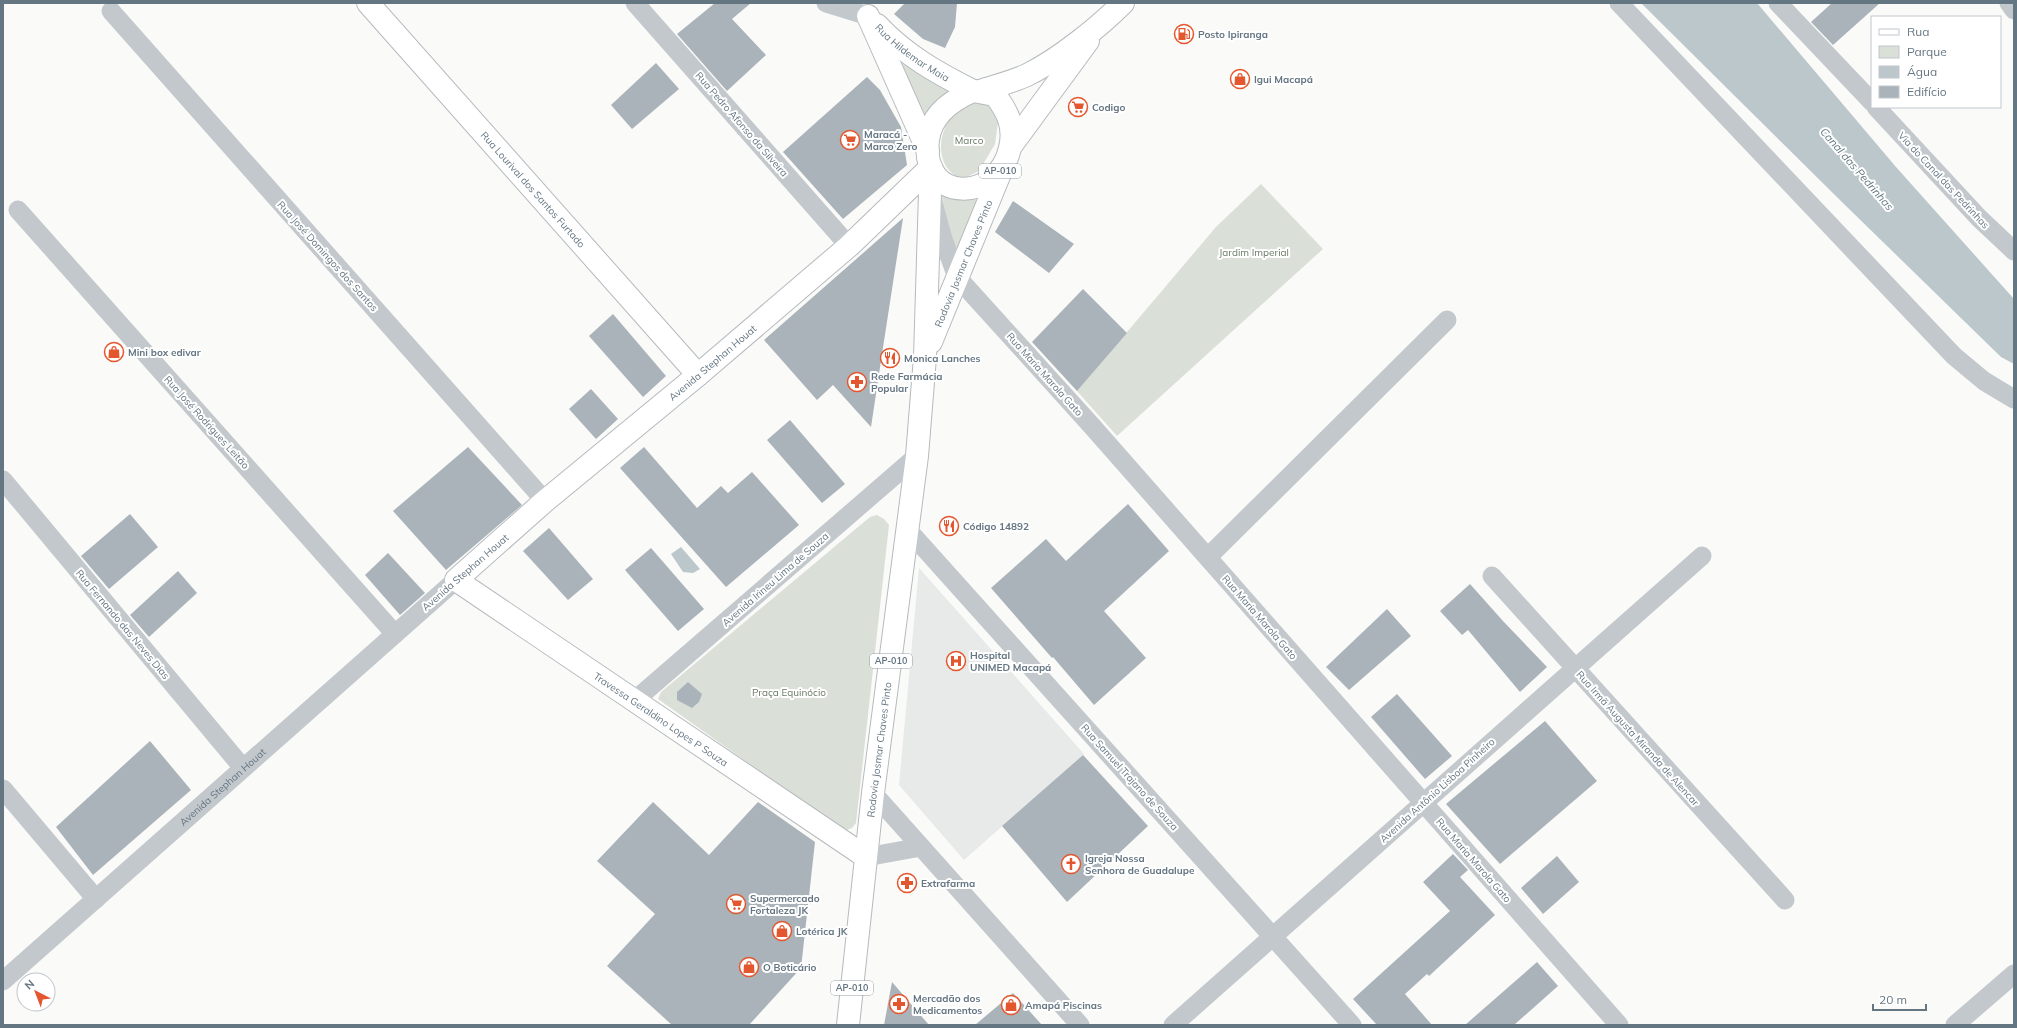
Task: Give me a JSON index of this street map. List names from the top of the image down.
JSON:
{
  "streets": {
    "main road": [
      "Rua Hildemar Maia",
      "AP-010",
      "Rua Lourival dos Santos Furtado",
      "Rodovia Josmar Chaves Pinto",
      "Avenida Stephan Houat",
      "Travessa Geraldino Lopes P Souza"
    ],
    "street": [
      "Rua Pedro Afonso da Silveira",
      "Via do Canal das Pedrinhas",
      "Rua José Domingos dos Santos",
      "Rua Maria Marola Gato",
      "Rua José Rodrigues Leitão",
      "Avenida Irineu Lima de Souza",
      "Rua Fernando das Neves Dias",
      "Rua Irmã Augusta Miranda de Alencar",
      "Rua Samuel Trajano de Souza",
      "Avenida Antônio Lisboa Pinheiro"
    ]
  },
  "crossings": [
    ["Rua Hildemar Maia", "AP-010"],
    ["Rua Hildemar Maia", "Rodovia Josmar Chaves Pinto"],
    ["Rua Hildemar Maia", "Avenida Stephan Houat"],
    ["Rua Hildemar Maia", "Rua Maria Marola Gato"],
    ["Rua Pedro Afonso da Silveira", "Avenida Stephan Houat"],
    ["AP-010", "Rodovia Josmar Chaves Pinto"],
    ["AP-010", "Avenida Stephan Houat"],
    ["AP-010", "Rua Maria Marola Gato"],
    ["Rua Lourival dos Santos Furtado", "Avenida Stephan Houat"],
    ["Rua José Domingos dos Santos", "Avenida Stephan Houat"],
    ["Rodovia Josmar Chaves Pinto", "Avenida Stephan Houat"],
    ["Rodovia Josmar Chaves Pinto", "Rua Maria Marola Gato"],
    ["Rodovia Josmar Chaves Pinto", "Avenida Irineu Lima de Souza"],
    ["Rodovia Josmar Chaves Pinto", "Travessa Geraldino Lopes P Souza"],
    ["Rodovia Josmar Chaves Pinto", "Rua Samuel Trajano de Souza"],
    ["Avenida Stephan Houat", "Rua Maria Marola Gato"],
    ["Avenida Stephan Houat", "Rua José Rodrigues Leitão"],
    ["Avenida Stephan Houat", "Rua Fernando das Neves Dias"],
    ["Avenida Stephan Houat", "Travessa Geraldino Lopes P Souza"],
    ["Rua Maria Marola Gato", "Avenida Antônio Lisboa Pinheiro"],
    ["Avenida Irineu Lima de Souza", "Travessa Geraldino Lopes P Souza"],
    ["Rua Irmã Augusta Miranda de Alencar", "Avenida Antônio Lisboa Pinheiro"],
    ["Rua Samuel Trajano de Souza", "Avenida Antônio Lisboa Pinheiro"]
  ],
  "water": ["Canal das Pedrinhas"],
  "parks": ["Marco", "Jardim Imperial", "Praça Equinócio"],
  "places": {
    "fuel station": ["Posto Ipiranga"],
    "shop": [
      "Igui Macapá",
      "Mini box edivar",
      "Lotérica JK",
      "O Boticário",
      "Amapá Piscinas"
    ],
    "supermarket": ["Codigo", "Maracá - Marco Zero", "Supermercado Fortaleza JK"],
    "restaurant": ["Monica Lanches", "Código 14892"],
    "pharmacy": ["Rede Farmácia Popular", "Extrafarma", "Mercadão dos Medicamentos"],
    "hospital": ["Hospital UNIMED Macapá"],
    "church": ["Igreja Nossa Senhora de Guadalupe"]
  },
  "legend": [
    "Rua",
    "Parque",
    "Água",
    "Edifício"
  ],
  "scale_bar": "20 m",
  "north": "top left"
}
